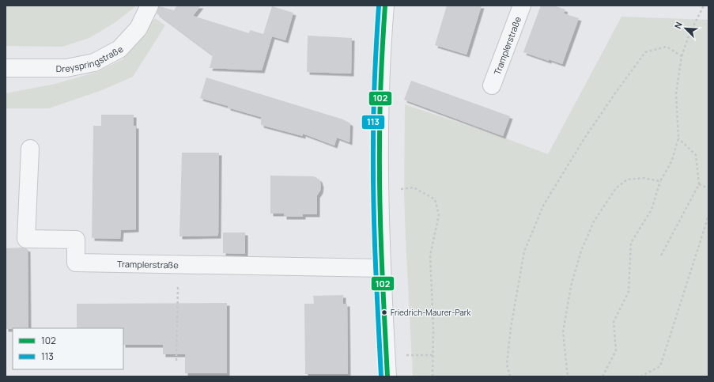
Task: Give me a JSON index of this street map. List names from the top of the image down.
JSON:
{
  "streets": {
    "street": ["Tramplerstraße", "Dreyspringstraße"]
  },
  "places": ["Friedrich-Maurer-Park"],
  "lines": ["transit line 102", "transit line 113"],
  "legend": ["102", "113"],
  "north": "top left"
}
